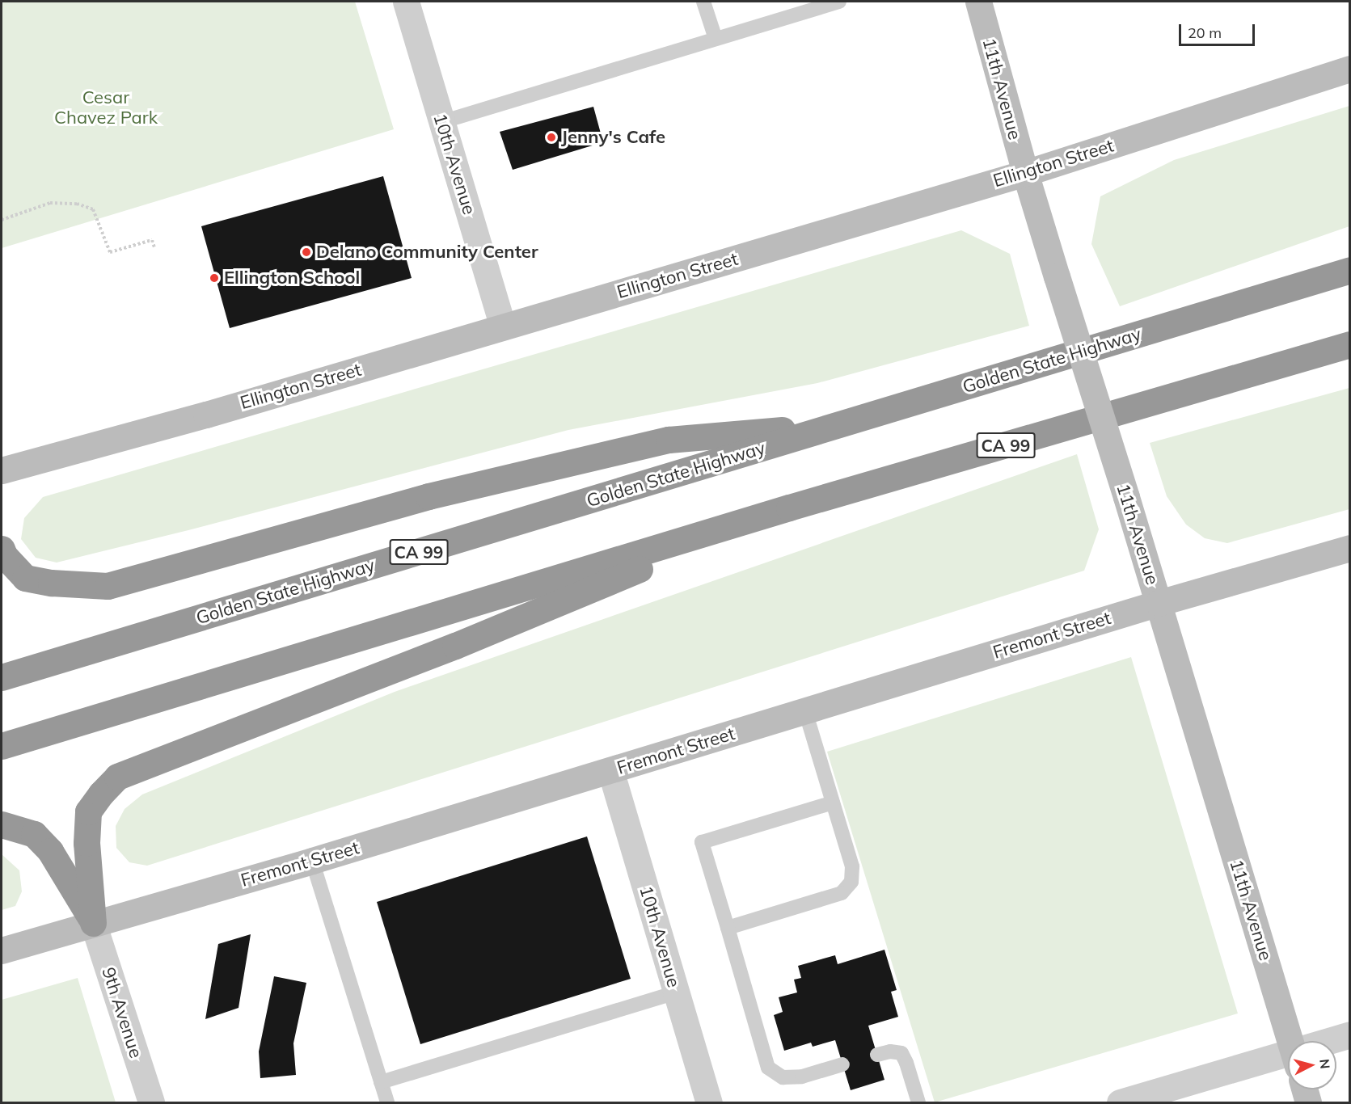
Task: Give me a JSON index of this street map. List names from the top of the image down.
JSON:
{
  "streets": {
    "highway": ["Golden State Highway", "CA 99"],
    "street": [
      "11th Avenue",
      "Ellington Street",
      "10th Avenue",
      "Fremont Street",
      "9th Avenue"
    ]
  },
  "crossings": [
    ["11th Avenue", "Ellington Street"],
    ["11th Avenue", "Fremont Street"],
    ["Ellington Street", "10th Avenue"],
    ["10th Avenue", "Fremont Street"],
    ["Fremont Street", "9th Avenue"]
  ],
  "parks": ["Cesar Chavez Park"],
  "places": ["Jenny's Cafe", "Delano Community Center", "Ellington School"],
  "scale_bar": "20 m",
  "north": "right"
}
